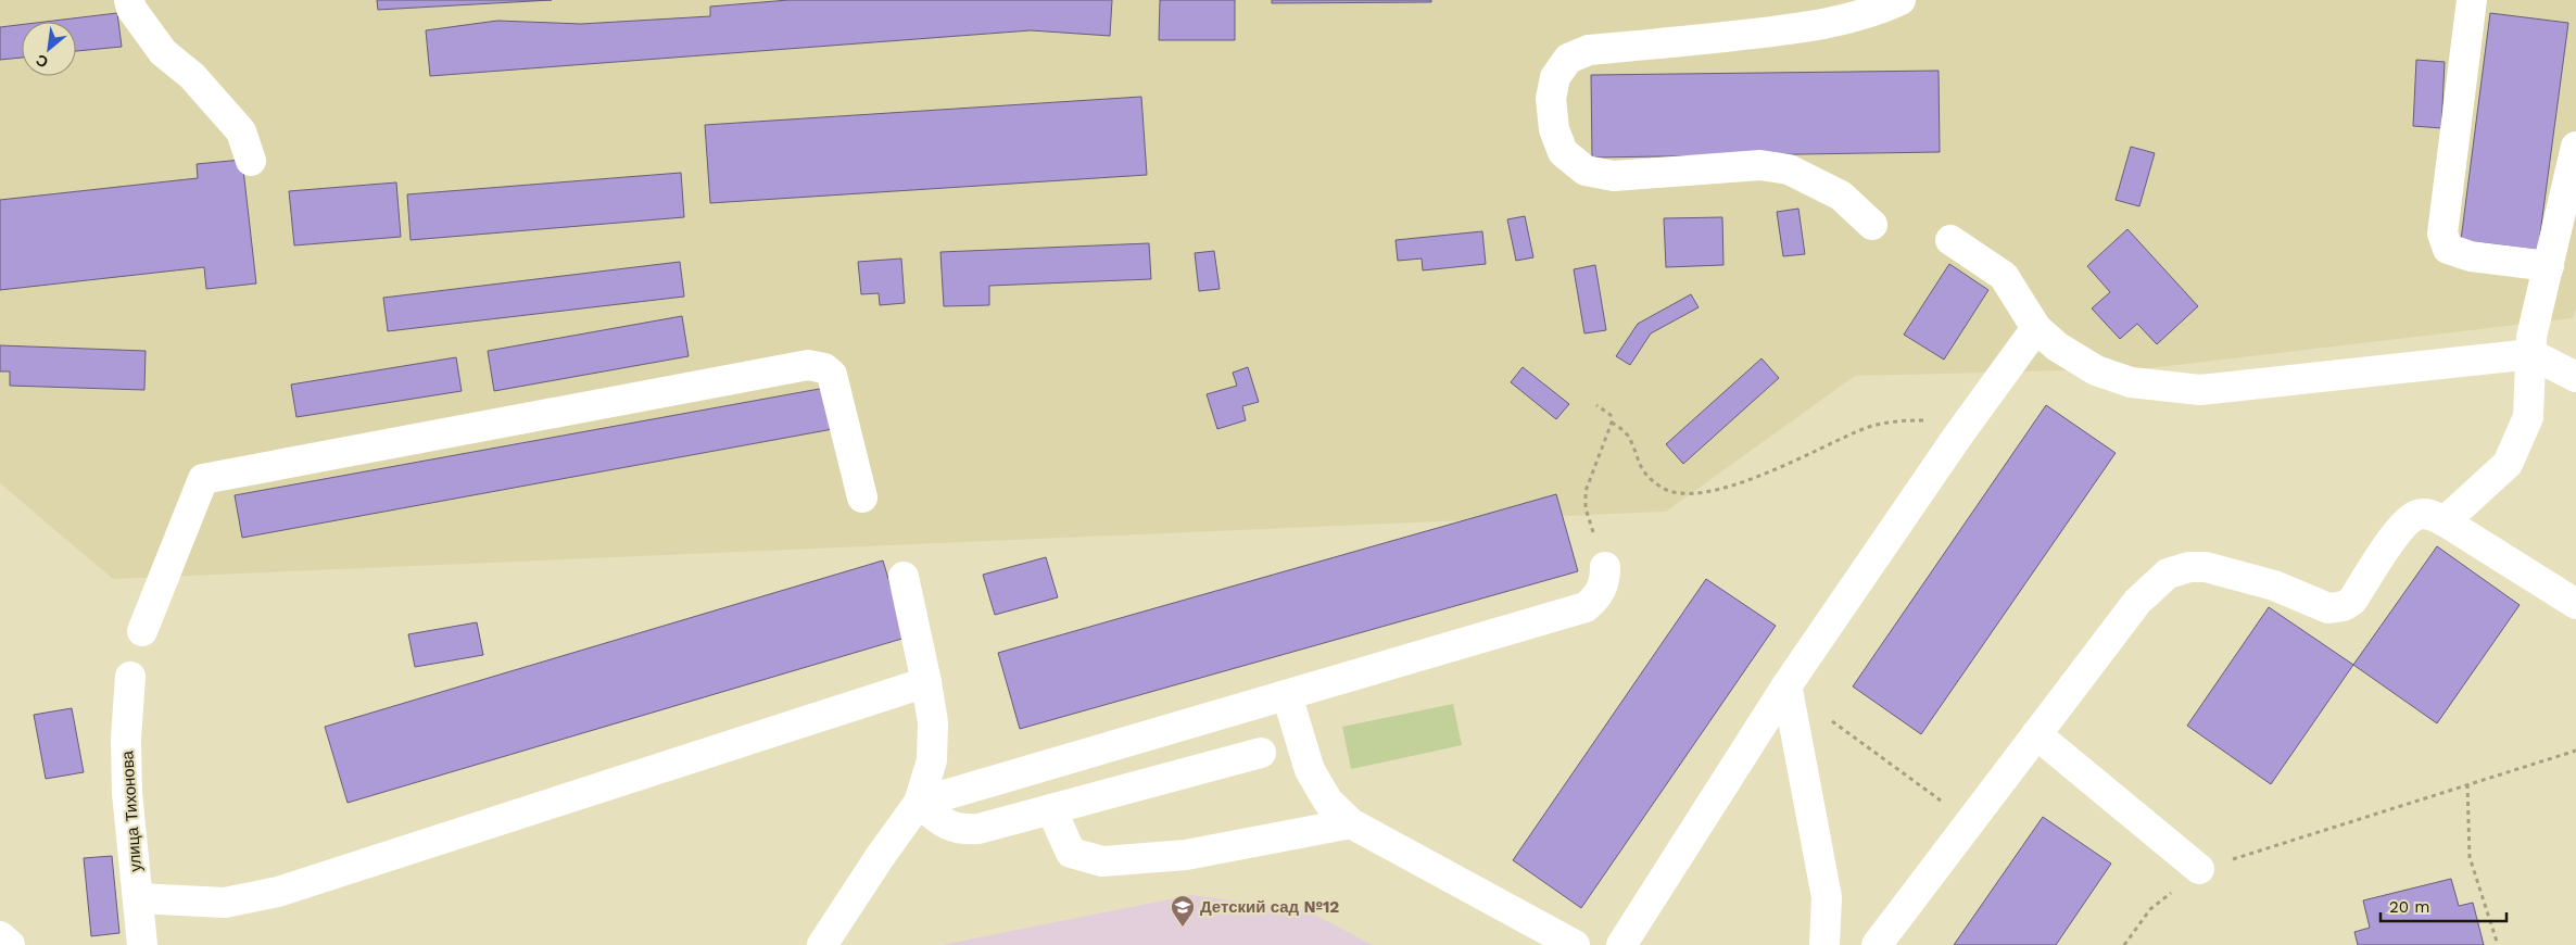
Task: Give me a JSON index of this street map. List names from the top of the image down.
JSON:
{
  "streets": {
    "street": ["улица Тихонова"]
  },
  "places": {
    "school or university": ["Детский сад №12"]
  },
  "scale_bar": "20 m",
  "north": "bottom left"
}
